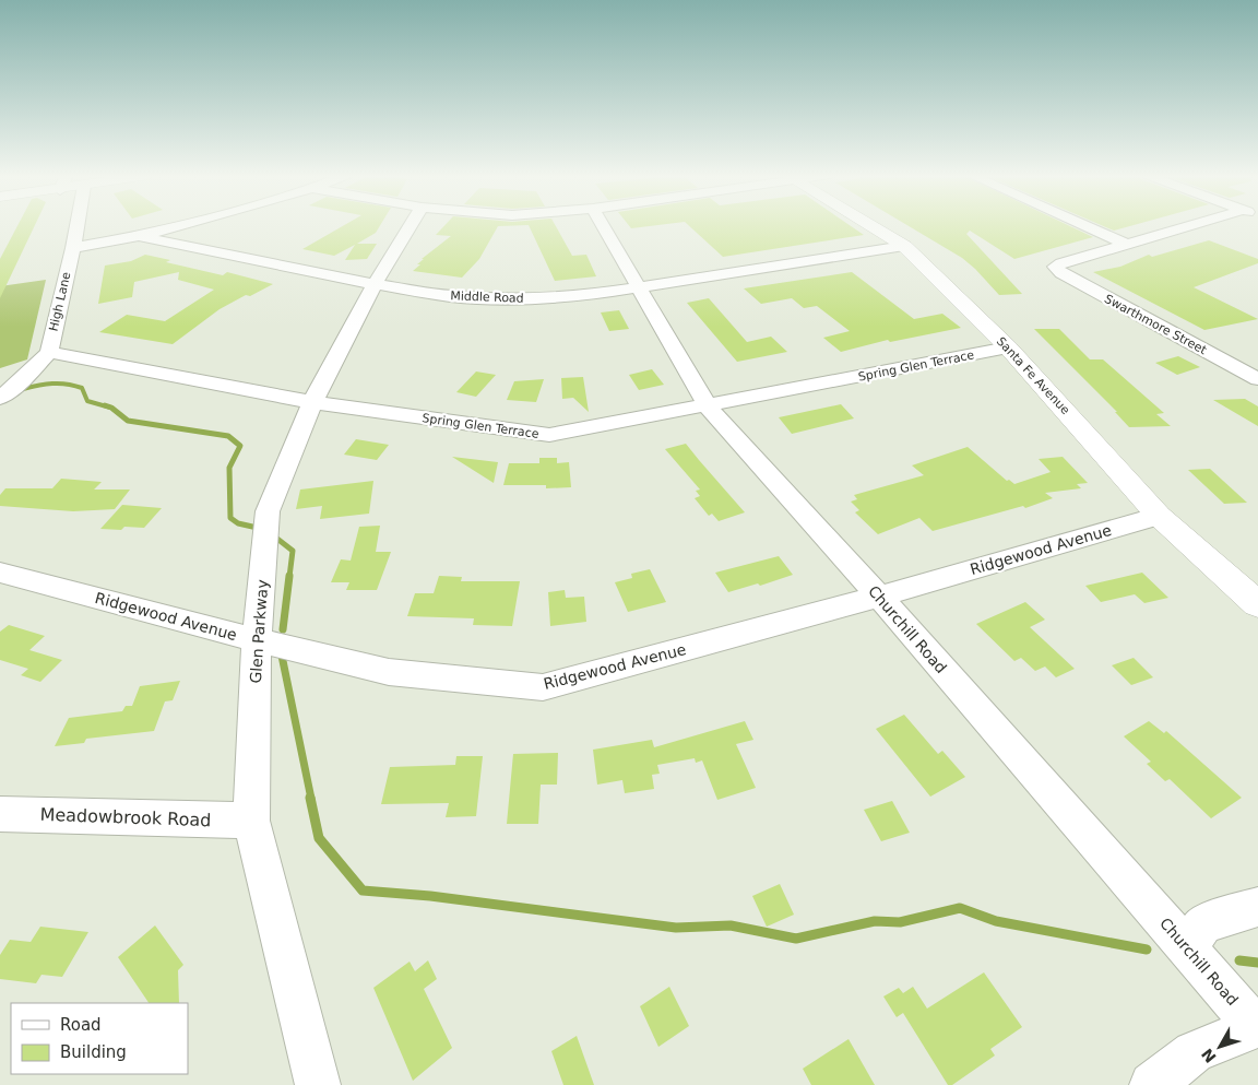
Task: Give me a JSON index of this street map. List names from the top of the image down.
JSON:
{
  "streets": {
    "main road": ["Santa Fe Avenue"],
    "street": [
      "Middle Road",
      "High Lane",
      "Swarthmore Street",
      "Spring Glen Terrace",
      "Ridgewood Avenue",
      "Churchill Road",
      "Glen Parkway",
      "Meadowbrook Road"
    ]
  },
  "crossings": [
    ["Middle Road", "High Lane"],
    ["Middle Road", "Santa Fe Avenue"],
    ["Middle Road", "Churchill Road"],
    ["Middle Road", "Glen Parkway"],
    ["High Lane", "Spring Glen Terrace"],
    ["Spring Glen Terrace", "Santa Fe Avenue"],
    ["Spring Glen Terrace", "Churchill Road"],
    ["Spring Glen Terrace", "Glen Parkway"],
    ["Santa Fe Avenue", "Ridgewood Avenue"],
    ["Ridgewood Avenue", "Churchill Road"],
    ["Ridgewood Avenue", "Glen Parkway"],
    ["Glen Parkway", "Meadowbrook Road"]
  ],
  "legend": ["Road", "Building"],
  "north": "bottom left"
}
